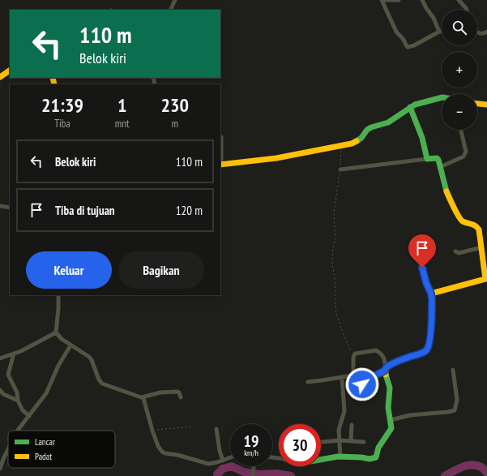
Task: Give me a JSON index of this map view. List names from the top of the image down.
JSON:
{
  "legend": ["Lancar", "Padat"],
  "page": {
    "map_buttons": ["+", "−"],
    "turn": ["110 m", "Belok kiri"],
    "eta": [
      "21:39",
      "Tiba",
      "1",
      "mnt",
      "230",
      "m"
    ],
    "list": [
      {
        "name": "Belok kiri",
        "value": "110 m"
      },
      {
        "name": "Tiba di tujuan",
        "value": "120 m"
      }
    ],
    "buttons": ["Keluar", "Bagikan"],
    "speed": "19 km/h",
    "limit": "30"
  }
}
